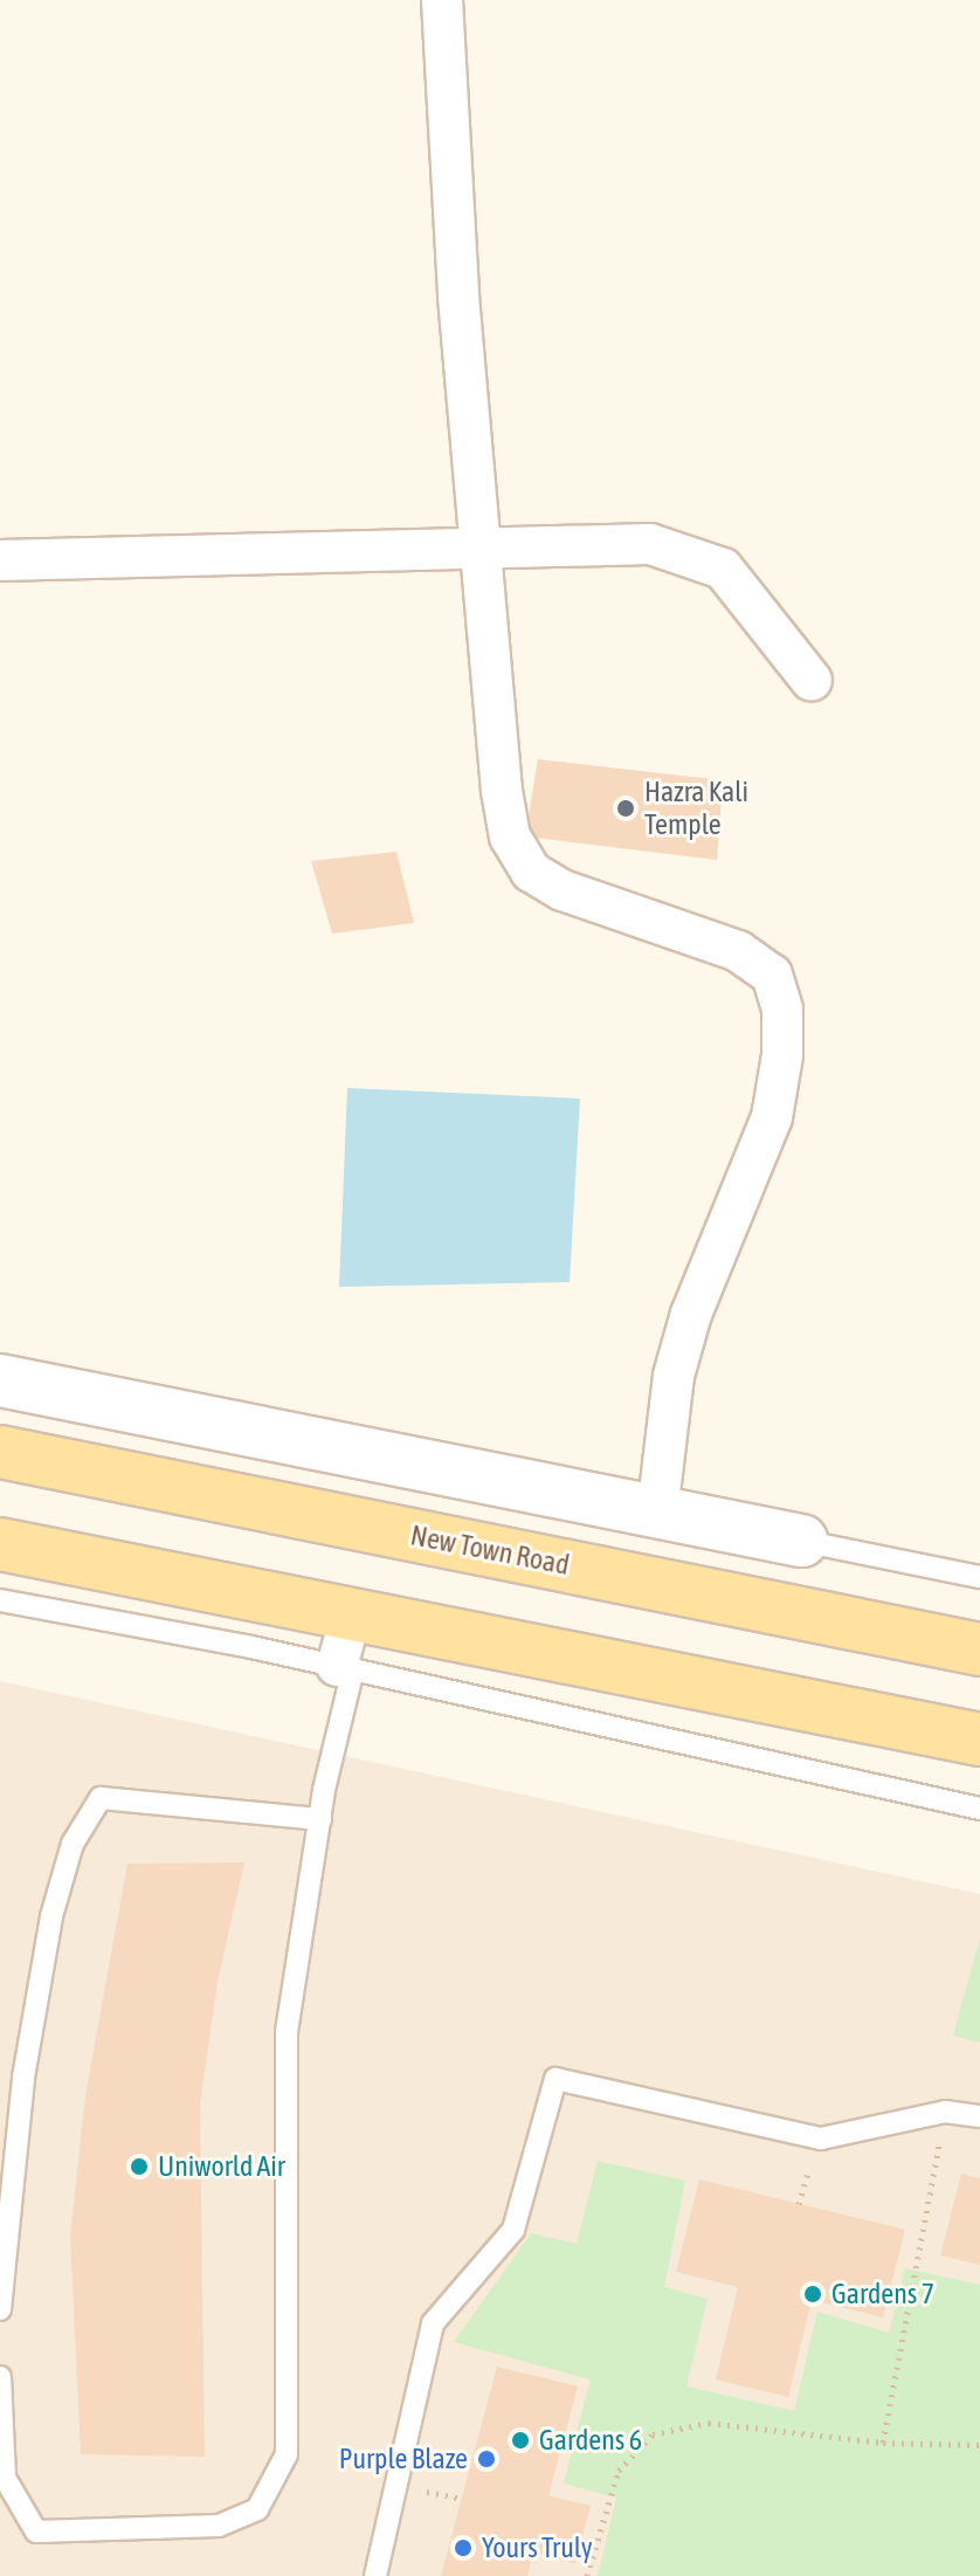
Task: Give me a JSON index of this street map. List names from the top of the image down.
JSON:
{
  "streets": {
    "main road": ["New Town Road"]
  },
  "places": [
    "Hazra Kali Temple",
    "Uniworld Air",
    "Gardens 7",
    "Gardens 6",
    "Purple Blaze",
    "Yours Truly"
  ]
}
